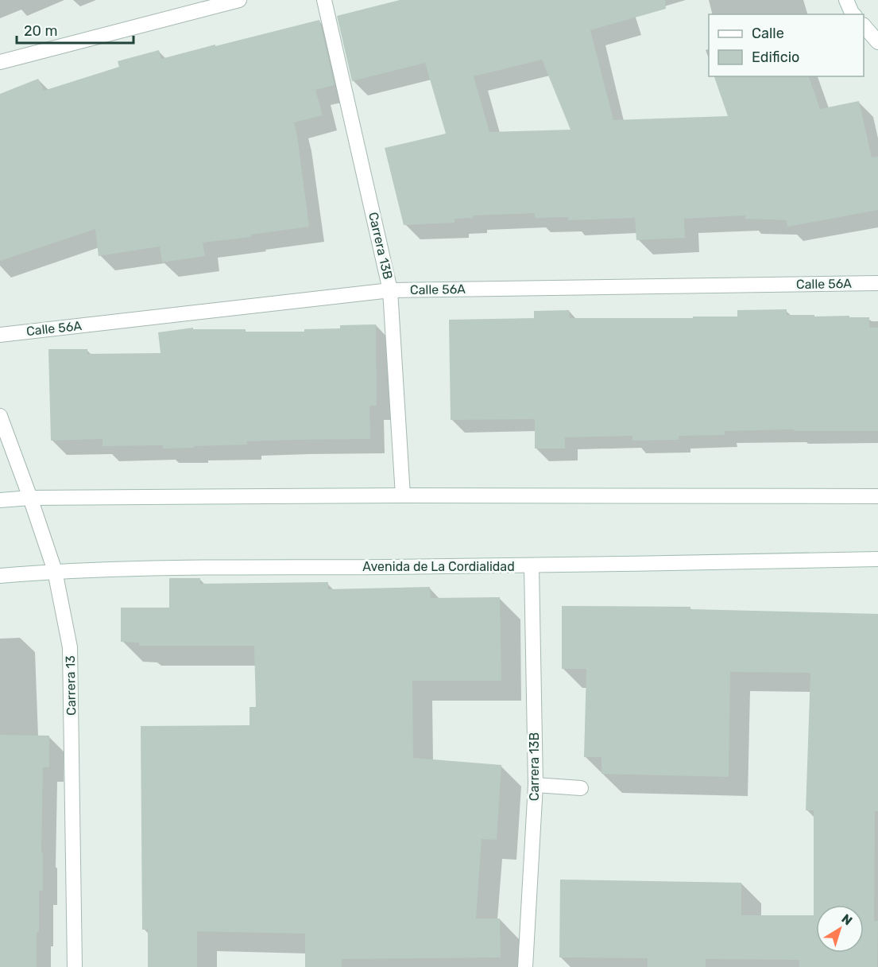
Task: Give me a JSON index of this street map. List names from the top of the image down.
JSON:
{
  "streets": {
    "street": [
      "Carrera 13B",
      "Calle 56A",
      "Avenida de La Cordialidad",
      "Carrera 13"
    ]
  },
  "crossings": [
    ["Carrera 13B", "Calle 56A"],
    ["Carrera 13B", "Avenida de La Cordialidad"],
    ["Avenida de La Cordialidad", "Carrera 13"]
  ],
  "legend": ["Calle", "Edificio"],
  "scale_bar": "20 m",
  "north": "top right"
}
